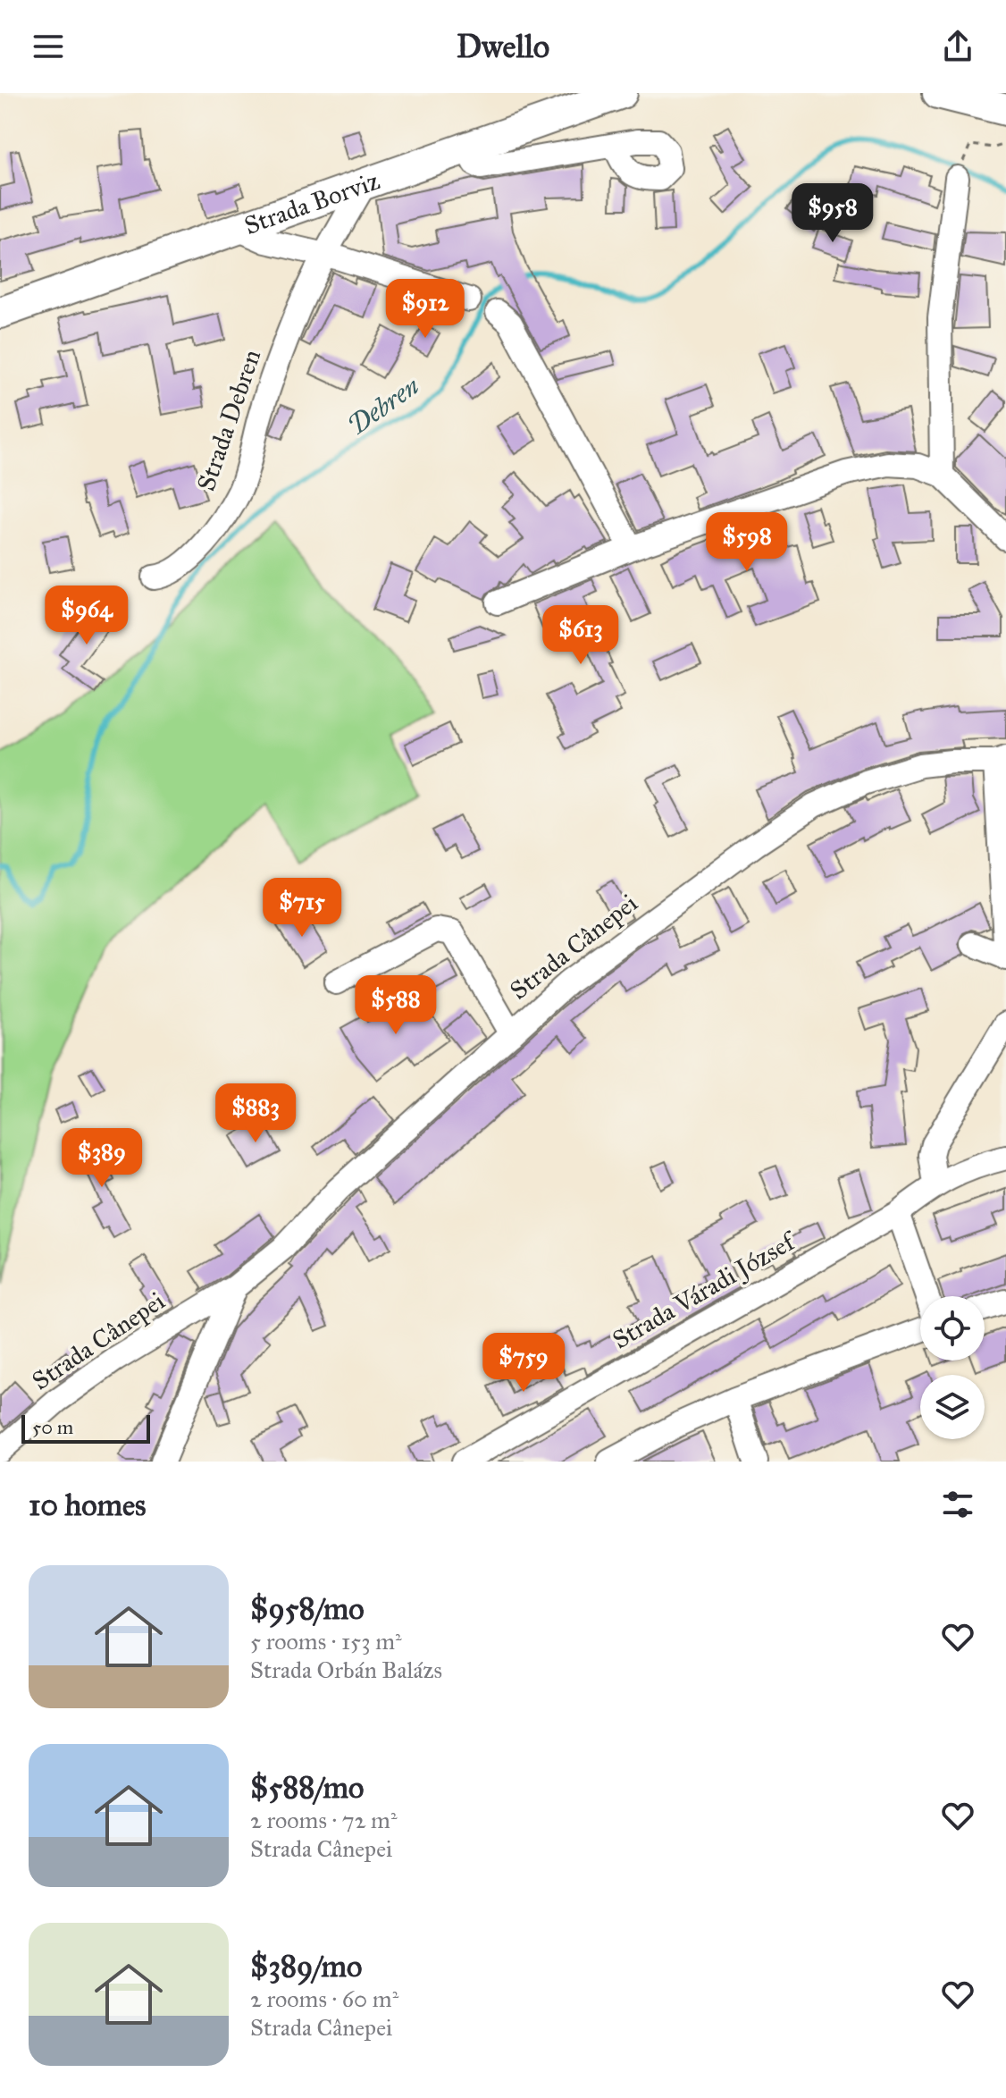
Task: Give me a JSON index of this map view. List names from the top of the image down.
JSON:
{
  "streets": {
    "main road": ["Strada Borviz"],
    "street": ["Strada Debren", "Strada Cânepei", "Strada Váradi József"]
  },
  "crossings": [
    ["Strada Borviz", "Strada Debren"]
  ],
  "water": ["Debren"],
  "scale_bar": "50 m",
  "page": {
    "header": "Dwello",
    "price": [
      "$958",
      "$912",
      "$598",
      "$964",
      "$613",
      "$715",
      "$588",
      "$883",
      "$389",
      "$759"
    ],
    "scale": "50 m",
    "heading": "10 homes",
    "list": [
      {
        "name": "$958/mo",
        "note": "5 rooms · 153 m² · Strada Orbán Balázs"
      },
      {
        "name": "$588/mo",
        "note": "2 rooms · 72 m² · Strada Cânepei"
      },
      {
        "name": "$389/mo",
        "note": "2 rooms · 60 m² · Strada Cânepei"
      }
    ]
  }
}
